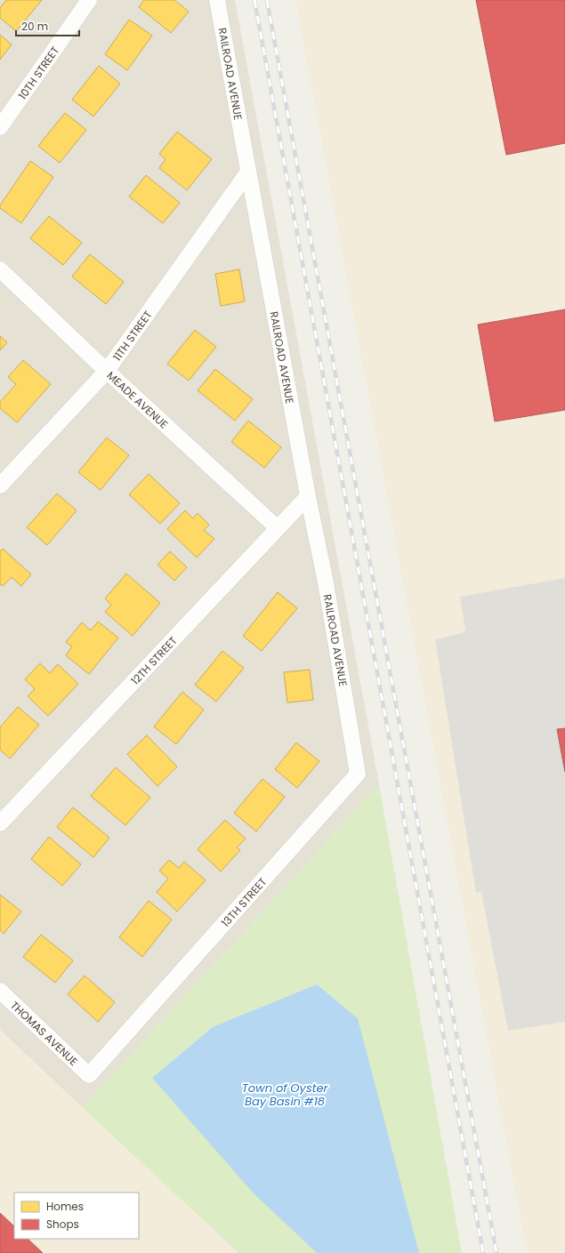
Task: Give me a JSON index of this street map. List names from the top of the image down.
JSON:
{
  "streets": {
    "street": [
      "10TH STREET",
      "RAILROAD AVENUE",
      "11TH STREET",
      "MEADE AVENUE",
      "12TH STREET",
      "13TH STREET",
      "THOMAS AVENUE"
    ]
  },
  "crossings": [
    ["RAILROAD AVENUE", "11TH STREET"],
    ["RAILROAD AVENUE", "12TH STREET"],
    ["RAILROAD AVENUE", "13TH STREET"],
    ["11TH STREET", "MEADE AVENUE"],
    ["MEADE AVENUE", "12TH STREET"],
    ["13TH STREET", "THOMAS AVENUE"]
  ],
  "water": ["Town of Oyster Bay Basin #18"],
  "legend": ["Homes", "Shops"],
  "scale_bar": "20 m"
}
